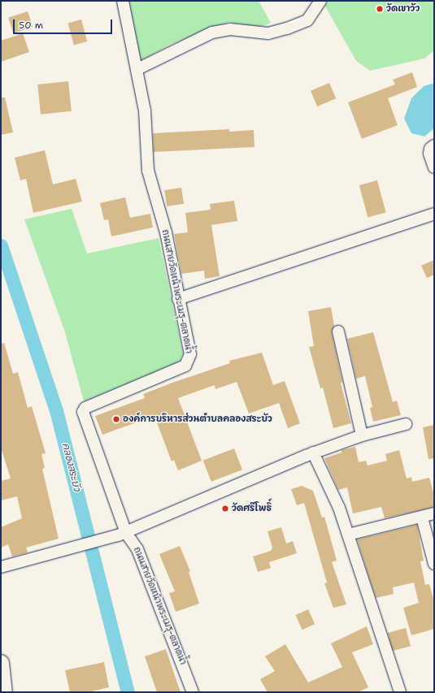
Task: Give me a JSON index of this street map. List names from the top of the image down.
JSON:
{
  "streets": {
    "street": ["ถนนสายวัดหน้าพระเมรุ-ตลาดน้ำ"]
  },
  "water": ["คลองสระบัว"],
  "places": ["วัดเขาวัว", "องค์การบริหารส่วนตำบลคลองสระบัว", "วัดศรีโพธิ์"],
  "scale_bar": "50 m"
}
